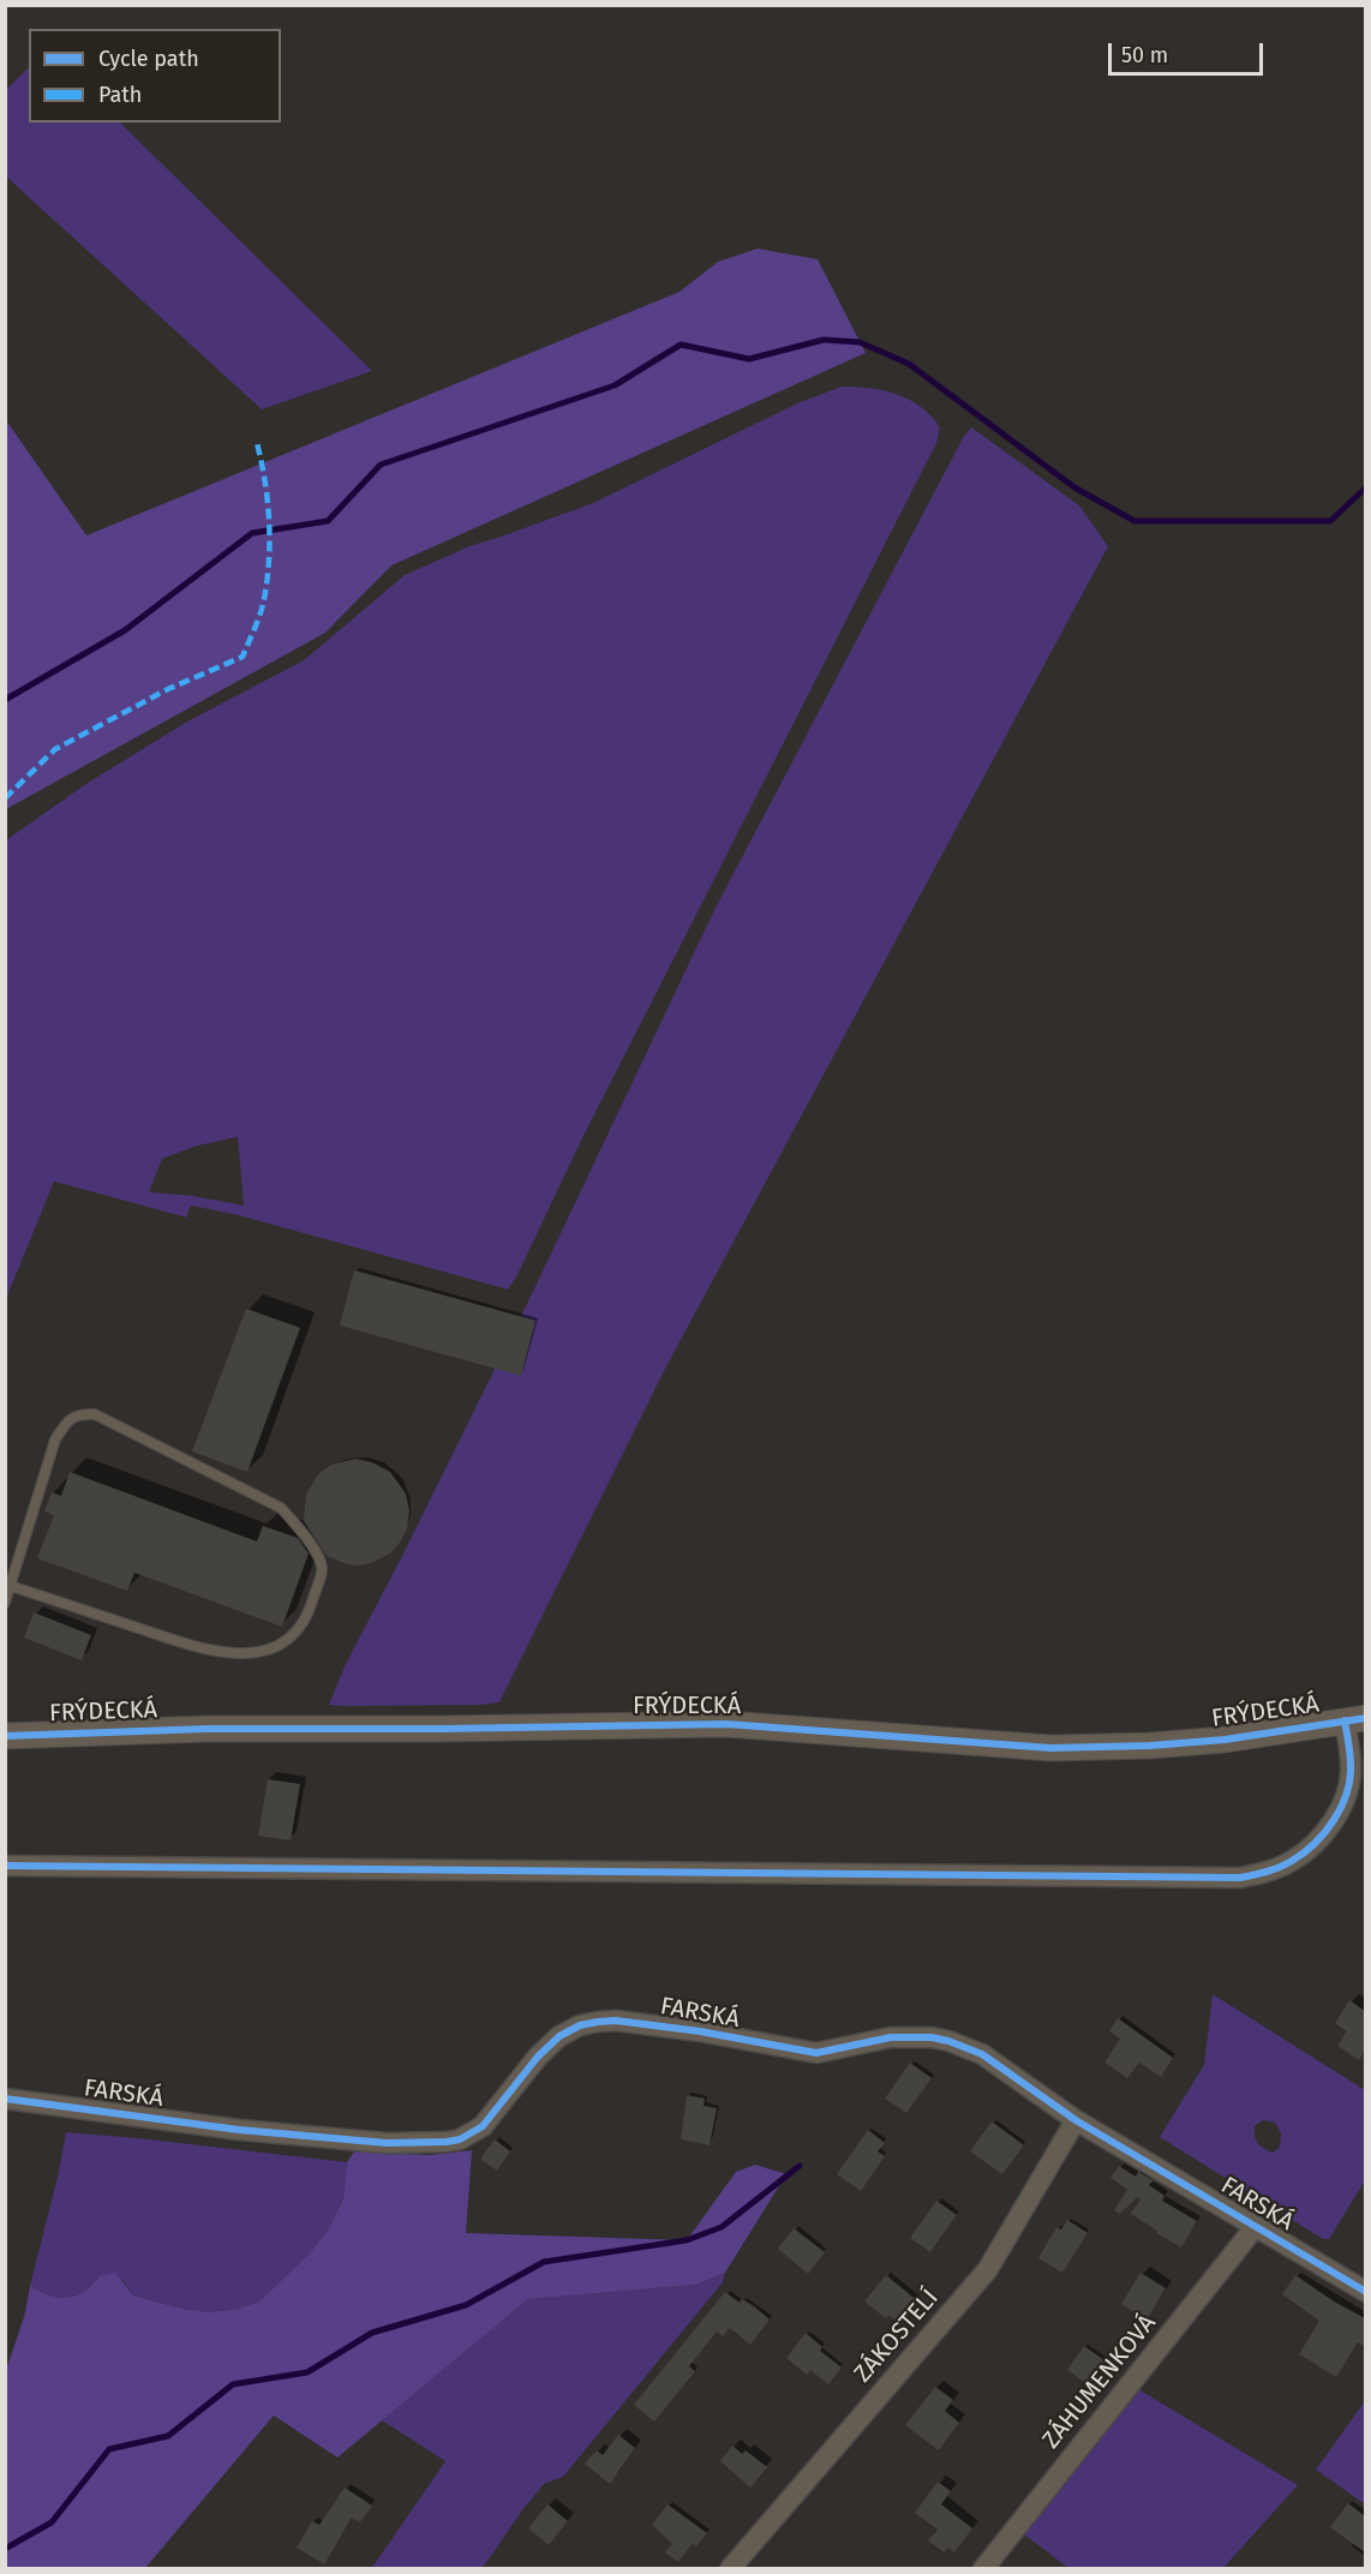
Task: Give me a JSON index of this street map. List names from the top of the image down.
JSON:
{
  "streets": {
    "street": [
      "FRÝDECKÁ",
      "FARSKÁ",
      "ZÁKOSTELÍ",
      "ZÁHUMENKOVÁ"
    ]
  },
  "crossings": [
    ["FARSKÁ", "ZÁKOSTELÍ"],
    ["FARSKÁ", "ZÁHUMENKOVÁ"]
  ],
  "legend": ["Cycle path", "Path"],
  "scale_bar": "50 m"
}
